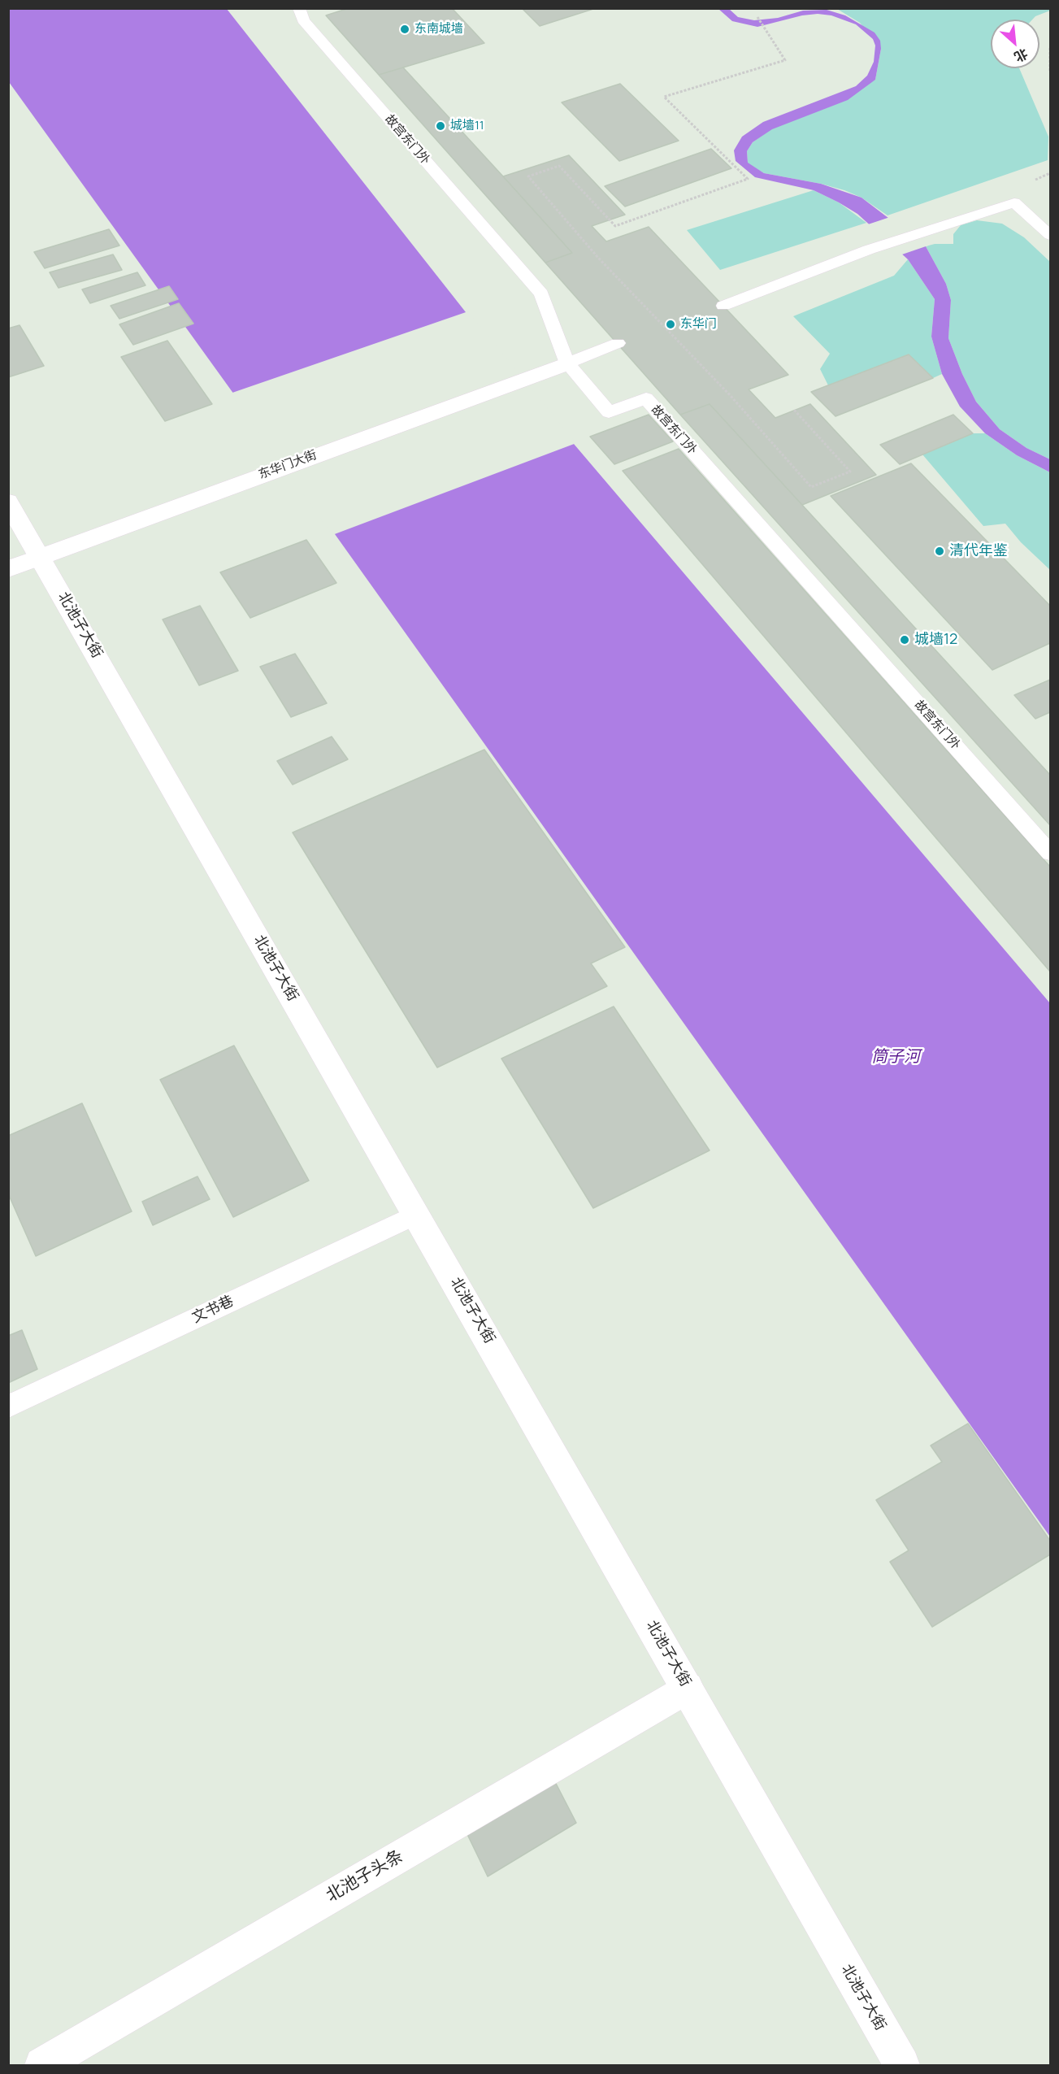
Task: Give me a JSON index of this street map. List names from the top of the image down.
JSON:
{
  "streets": {
    "street": ["东华门大街", "北池子大街", "北池子头条"],
    "lane": ["故宫东门外", "文书巷"]
  },
  "crossings": [
    ["故宫东门外", "东华门大街"],
    ["东华门大街", "北池子大街"],
    ["北池子大街", "文书巷"],
    ["北池子大街", "北池子头条"]
  ],
  "water": ["筒子河"],
  "places": [
    "东南城墙",
    "城墙11",
    "东华门",
    "清代年鉴",
    "城墙12"
  ],
  "north": "bottom right"
}
